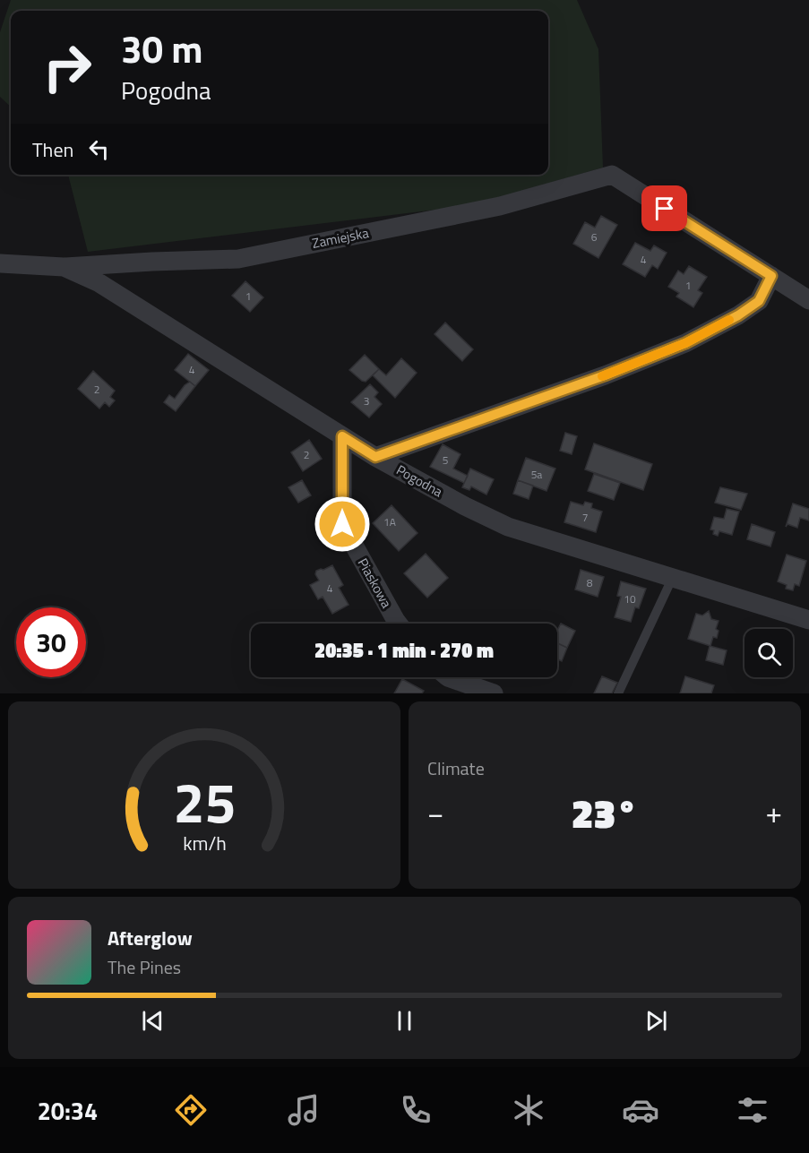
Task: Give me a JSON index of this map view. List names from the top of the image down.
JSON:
{
  "streets": {
    "street": ["Zamiejska", "Pogodna", "Piaskowa"]
  },
  "crossings": [
    ["Zamiejska", "Pogodna"],
    ["Pogodna", "Piaskowa"]
  ],
  "house_numbers": [
    "6",
    "4",
    "1",
    "1",
    "4",
    "2",
    "3",
    "2",
    "5",
    "5a",
    "7",
    "1A",
    "8",
    "4",
    "10"
  ],
  "page": {
    "turn": ["30 m", "Pogodna"],
    "then": "Then",
    "limit": "30",
    "trip": "20:35 · 1 min · 270 m",
    "tile": "Climate",
    "heat": ["−", "23°", "+"],
    "song": ["Afterglow", "The Pines"],
    "tabs": "20:34",
    "gauge": ["25", "km/h"]
  }
}
